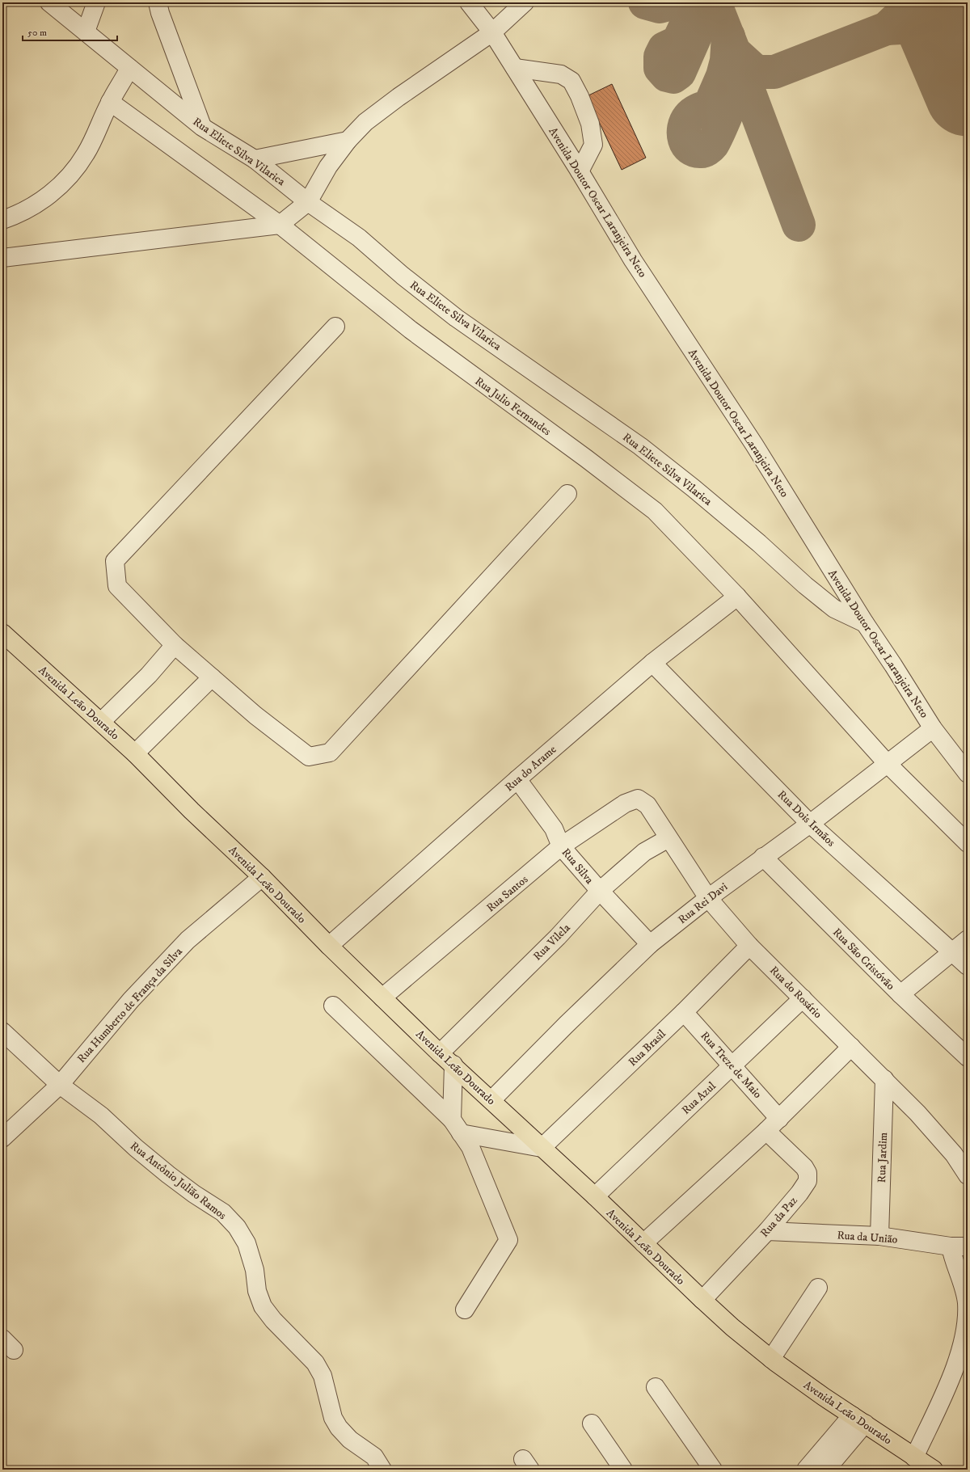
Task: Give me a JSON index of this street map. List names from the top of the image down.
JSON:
{
  "streets": {
    "main road": ["Avenida Leão Dourado"],
    "street": [
      "Rua Eliete Silva Vilarica",
      "Avenida Doutor Oscar Laranjeira Neto",
      "Rua Julio Fernandes",
      "Rua do Arame",
      "Rua Dois Irmãos",
      "Rua Silva",
      "Rua Santos",
      "Rua Rei Davi",
      "Rua Vilela",
      "Rua São Cristóvão",
      "Rua do Rosário",
      "Rua Humberto de França da Silva",
      "Rua Brasil",
      "Rua Treze de Maio",
      "Rua Azul",
      "Rua Jardim",
      "Rua Antônio Julião Ramos",
      "Rua da Paz",
      "Rua da União"
    ]
  },
  "crossings": [
    ["Rua Eliete Silva Vilarica", "Avenida Doutor Oscar Laranjeira Neto"],
    ["Avenida Doutor Oscar Laranjeira Neto", "Rua Rei Davi"],
    ["Rua Julio Fernandes", "Rua do Arame"],
    ["Rua Julio Fernandes", "Rua Rei Davi"],
    ["Avenida Leão Dourado", "Rua do Arame"],
    ["Avenida Leão Dourado", "Rua Santos"],
    ["Avenida Leão Dourado", "Rua Rei Davi"],
    ["Avenida Leão Dourado", "Rua Vilela"],
    ["Avenida Leão Dourado", "Rua Humberto de França da Silva"],
    ["Avenida Leão Dourado", "Rua Brasil"],
    ["Avenida Leão Dourado", "Rua Azul"],
    ["Avenida Leão Dourado", "Rua da Paz"],
    ["Rua do Arame", "Rua Dois Irmãos"],
    ["Rua do Arame", "Rua Silva"],
    ["Rua Dois Irmãos", "Rua Rei Davi"],
    ["Rua Silva", "Rua Santos"],
    ["Rua Silva", "Rua Rei Davi"],
    ["Rua Silva", "Rua Vilela"],
    ["Rua Santos", "Rua do Rosário"],
    ["Rua Rei Davi", "Rua São Cristóvão"],
    ["Rua Rei Davi", "Rua do Rosário"],
    ["Rua Vilela", "Rua do Rosário"],
    ["Rua do Rosário", "Rua Brasil"],
    ["Rua do Rosário", "Rua Azul"],
    ["Rua do Rosário", "Rua Jardim"],
    ["Rua Humberto de França da Silva", "Rua Antônio Julião Ramos"],
    ["Rua Brasil", "Rua Treze de Maio"],
    ["Rua Treze de Maio", "Rua Azul"],
    ["Rua Jardim", "Rua da União"],
    ["Rua da Paz", "Rua da União"]
  ],
  "scale_bar": "50 m"
}
